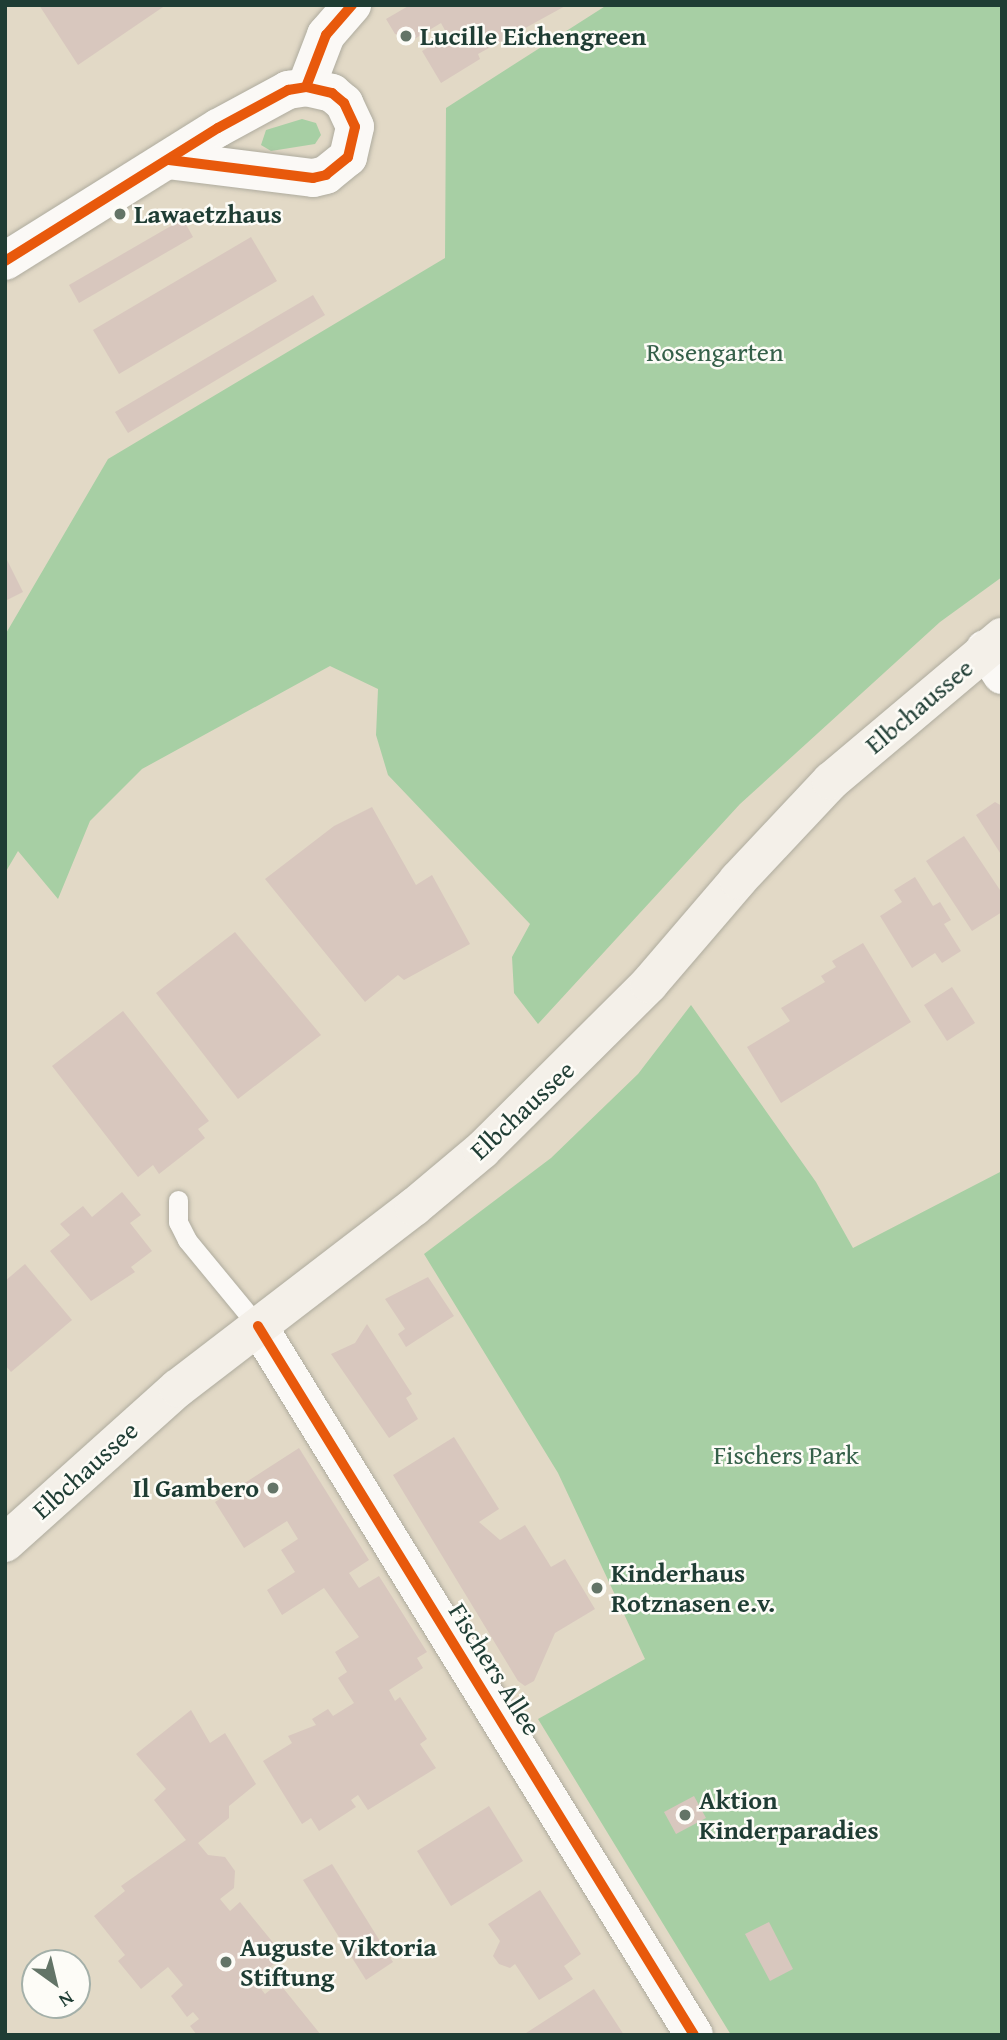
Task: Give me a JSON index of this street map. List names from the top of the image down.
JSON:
{
  "streets": {
    "main road": ["Elbchaussee"],
    "street": ["Fischers Allee"]
  },
  "crossings": [
    ["Elbchaussee", "Fischers Allee"]
  ],
  "parks": ["Rosengarten", "Fischers Park"],
  "places": [
    "Lucille Eichengreen",
    "Lawaetzhaus",
    "Il Gambero",
    "Kinderhaus Rotznasen e.v.",
    "Aktion Kinderparadies",
    "Auguste Viktoria Stiftung"
  ],
  "north": "bottom right"
}
